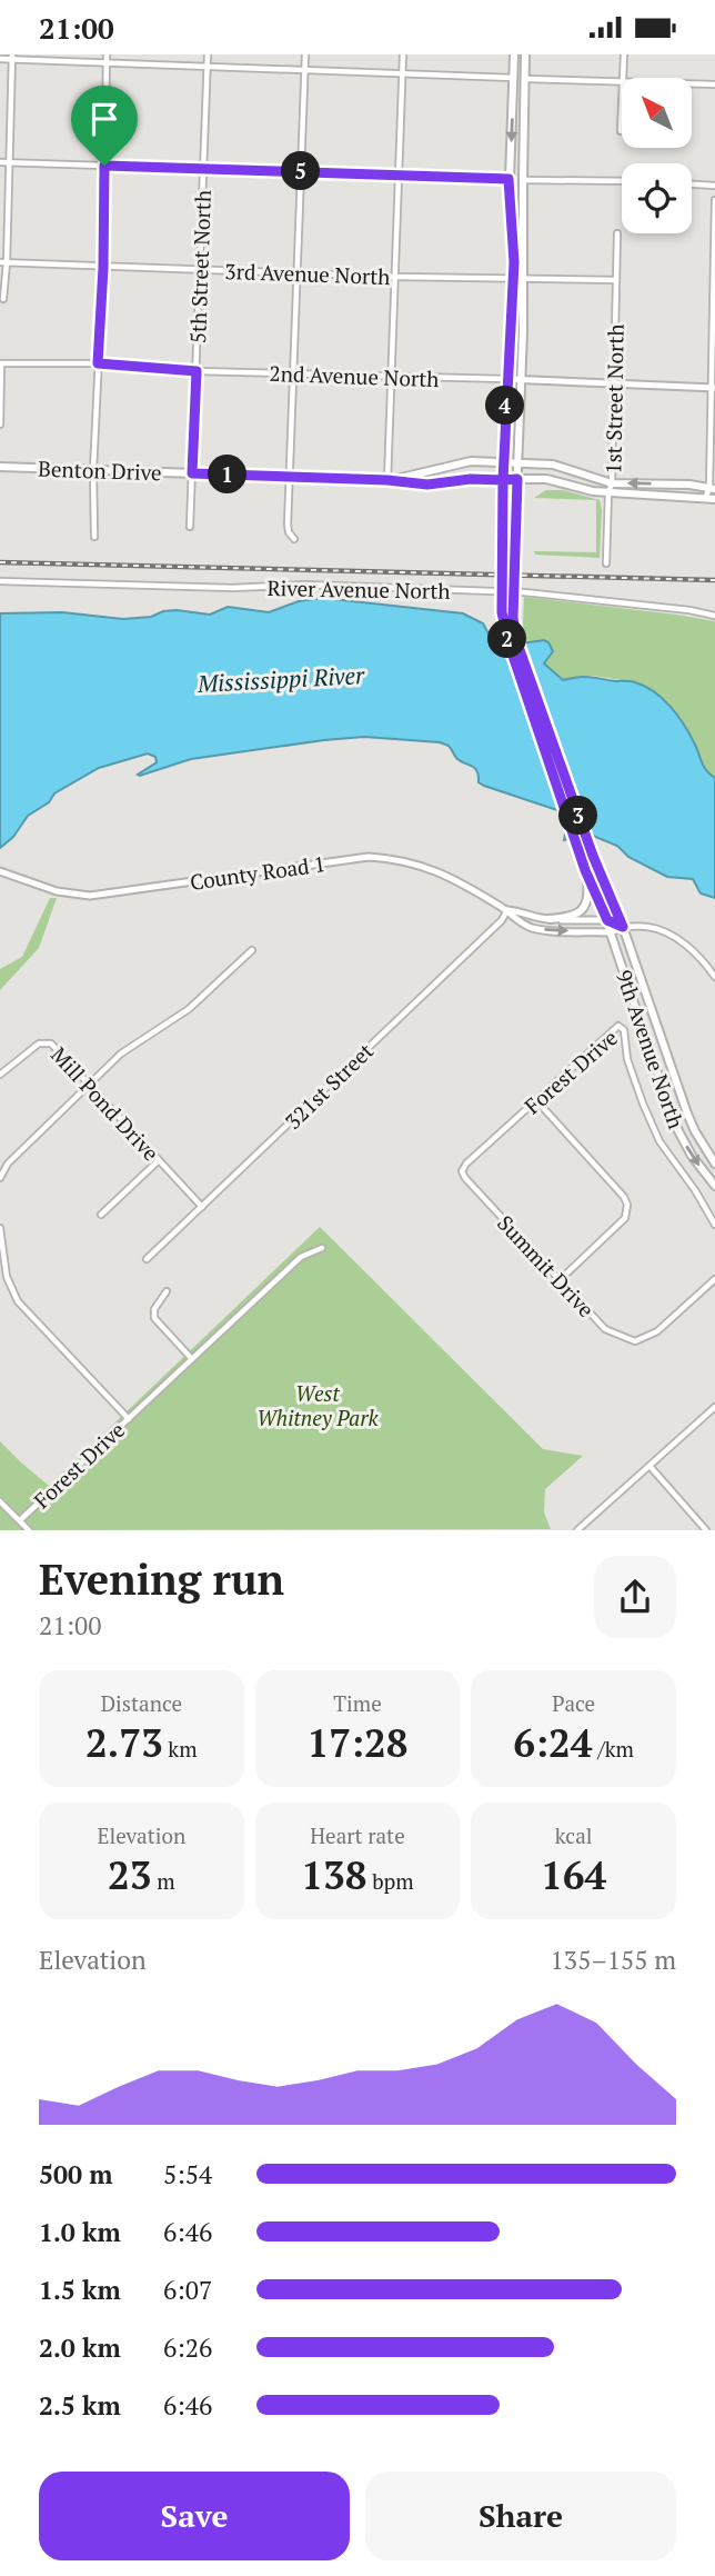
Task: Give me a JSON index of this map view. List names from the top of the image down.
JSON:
{
  "streets": {
    "main road": ["Benton Drive", "9th Avenue North"],
    "street": [
      "5th Street North",
      "3rd Avenue North",
      "2nd Avenue North",
      "1st Street North",
      "River Avenue North",
      "County Road 1",
      "Forest Drive",
      "321st Street",
      "Mill Pond Drive",
      "Summit Drive"
    ]
  },
  "crossings": [
    ["5th Street North", "3rd Avenue North"],
    ["5th Street North", "2nd Avenue North"],
    ["5th Street North", "Benton Drive"],
    ["3rd Avenue North", "1st Street North"],
    ["3rd Avenue North", "9th Avenue North"],
    ["2nd Avenue North", "1st Street North"],
    ["2nd Avenue North", "9th Avenue North"],
    ["1st Street North", "Benton Drive"],
    ["Benton Drive", "9th Avenue North"],
    ["County Road 1", "9th Avenue North"],
    ["County Road 1", "321st Street"],
    ["Forest Drive", "Summit Drive"],
    ["321st Street", "Mill Pond Drive"]
  ],
  "water": ["Mississippi River"],
  "parks": ["West Whitney Park"],
  "north": "top left",
  "page": {
    "status": "21:00",
    "pins": [
      "5",
      "4",
      "1",
      "2",
      "3"
    ],
    "heading": ["Evening run", "21:00"],
    "stats": [
      ["Distance", "2.73 km"],
      ["Time", "17:28"],
      ["Pace", "6:24 /km"],
      ["Elevation", "23 m"],
      ["Heart rate", "138 bpm"],
      ["kcal", "164"]
    ],
    "chart": ["Elevation", "135–155 m"],
    "list": [
      {
        "name": "500 m",
        "note": "5:54"
      },
      {
        "name": "1.0 km",
        "note": "6:46"
      },
      {
        "name": "1.5 km",
        "note": "6:07"
      },
      {
        "name": "2.0 km",
        "note": "6:26"
      },
      {
        "name": "2.5 km",
        "note": "6:46"
      }
    ],
    "buttons": ["Save", "Share"]
  }
}
